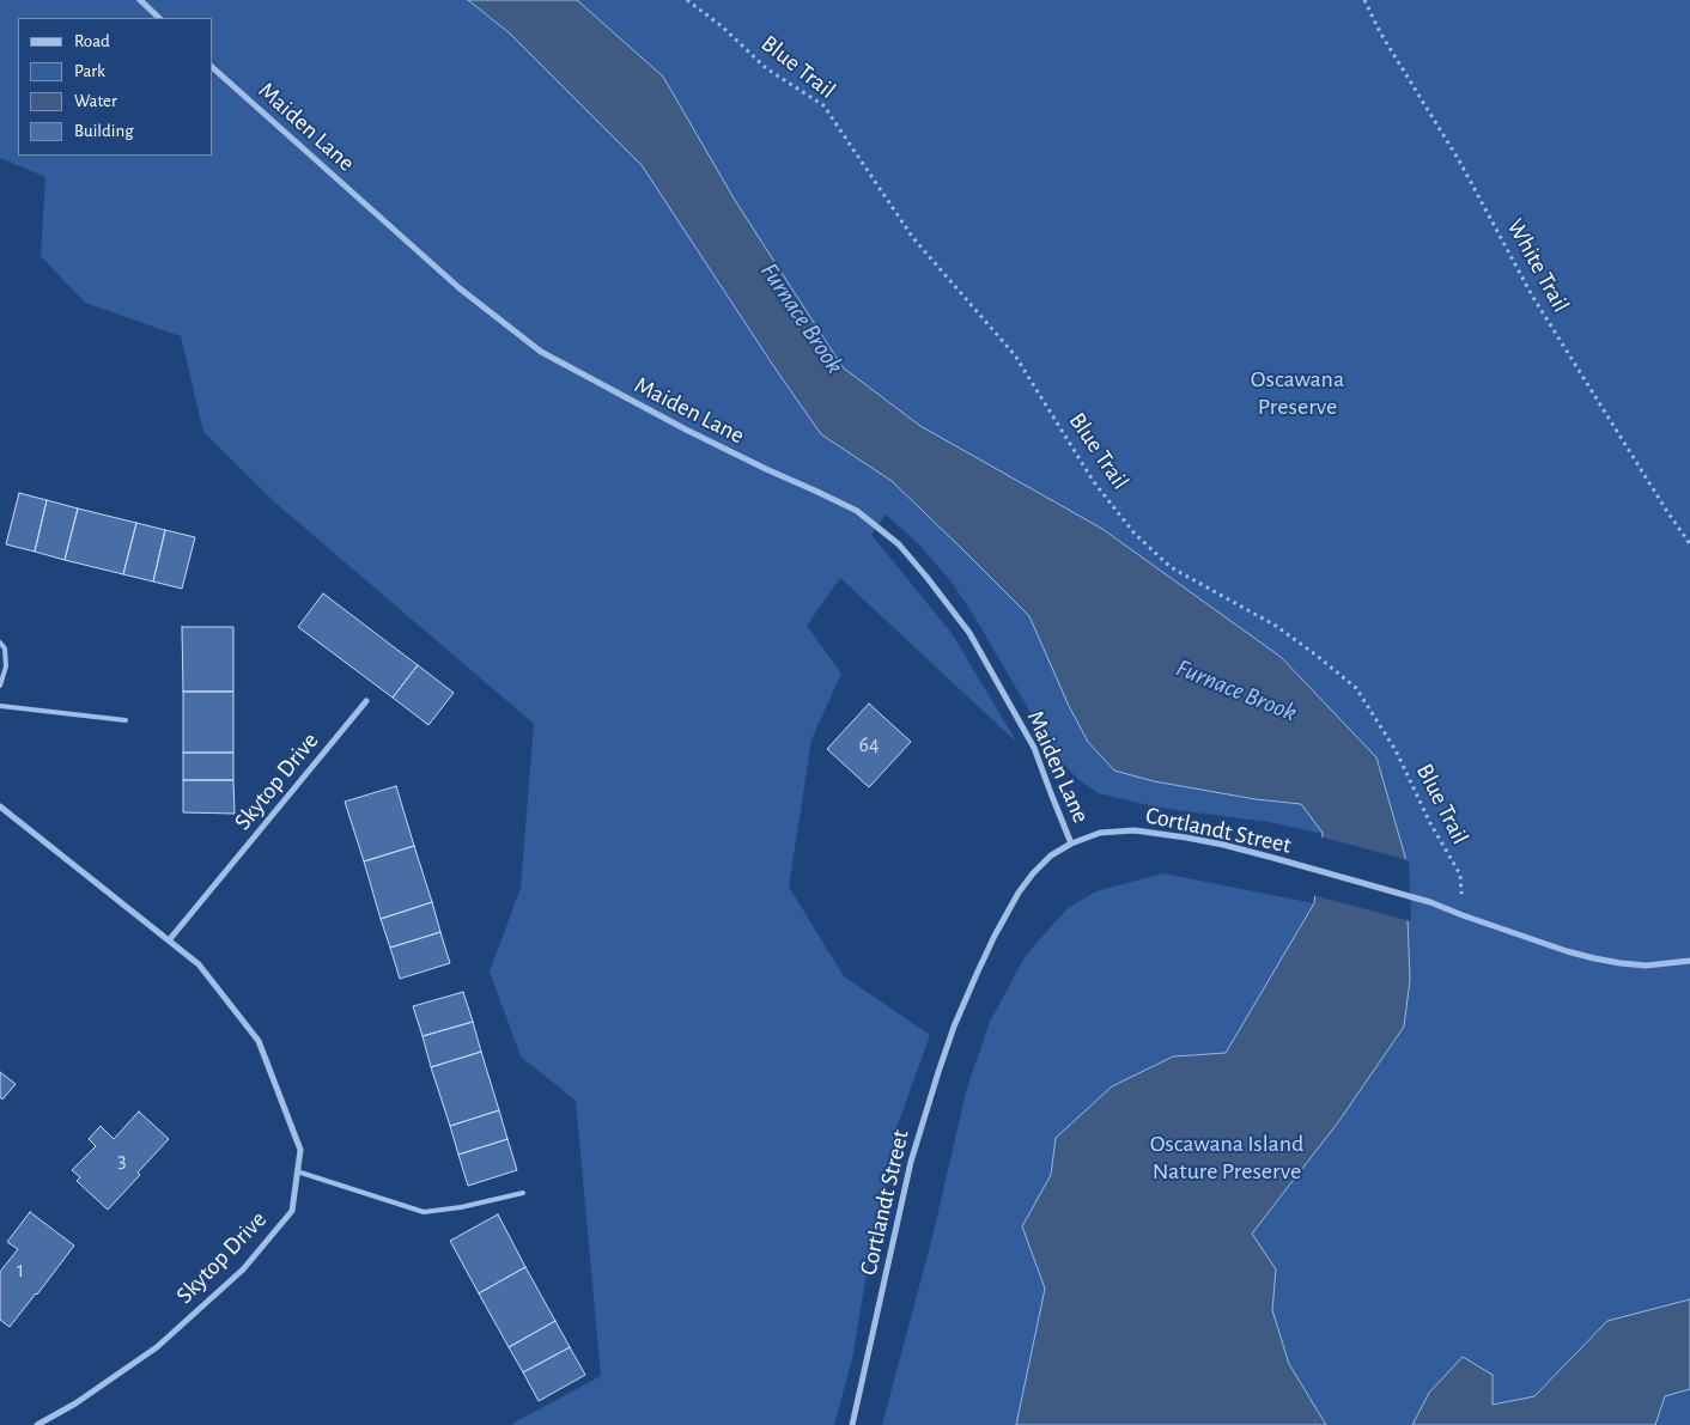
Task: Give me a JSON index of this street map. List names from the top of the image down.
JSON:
{
  "streets": {
    "street": ["Maiden Lane", "Skytop Drive", "Cortlandt Street"],
    "path": ["Blue Trail", "White Trail"]
  },
  "crossings": [
    ["Blue Trail", "Cortlandt Street"],
    ["Maiden Lane", "Cortlandt Street"]
  ],
  "water": ["Furnace Brook"],
  "parks": ["Oscawana Preserve", "Oscawana Island Nature Preserve"],
  "house_numbers": ["64", "3", "1"],
  "legend": [
    "Road",
    "Park",
    "Water",
    "Building"
  ]
}
